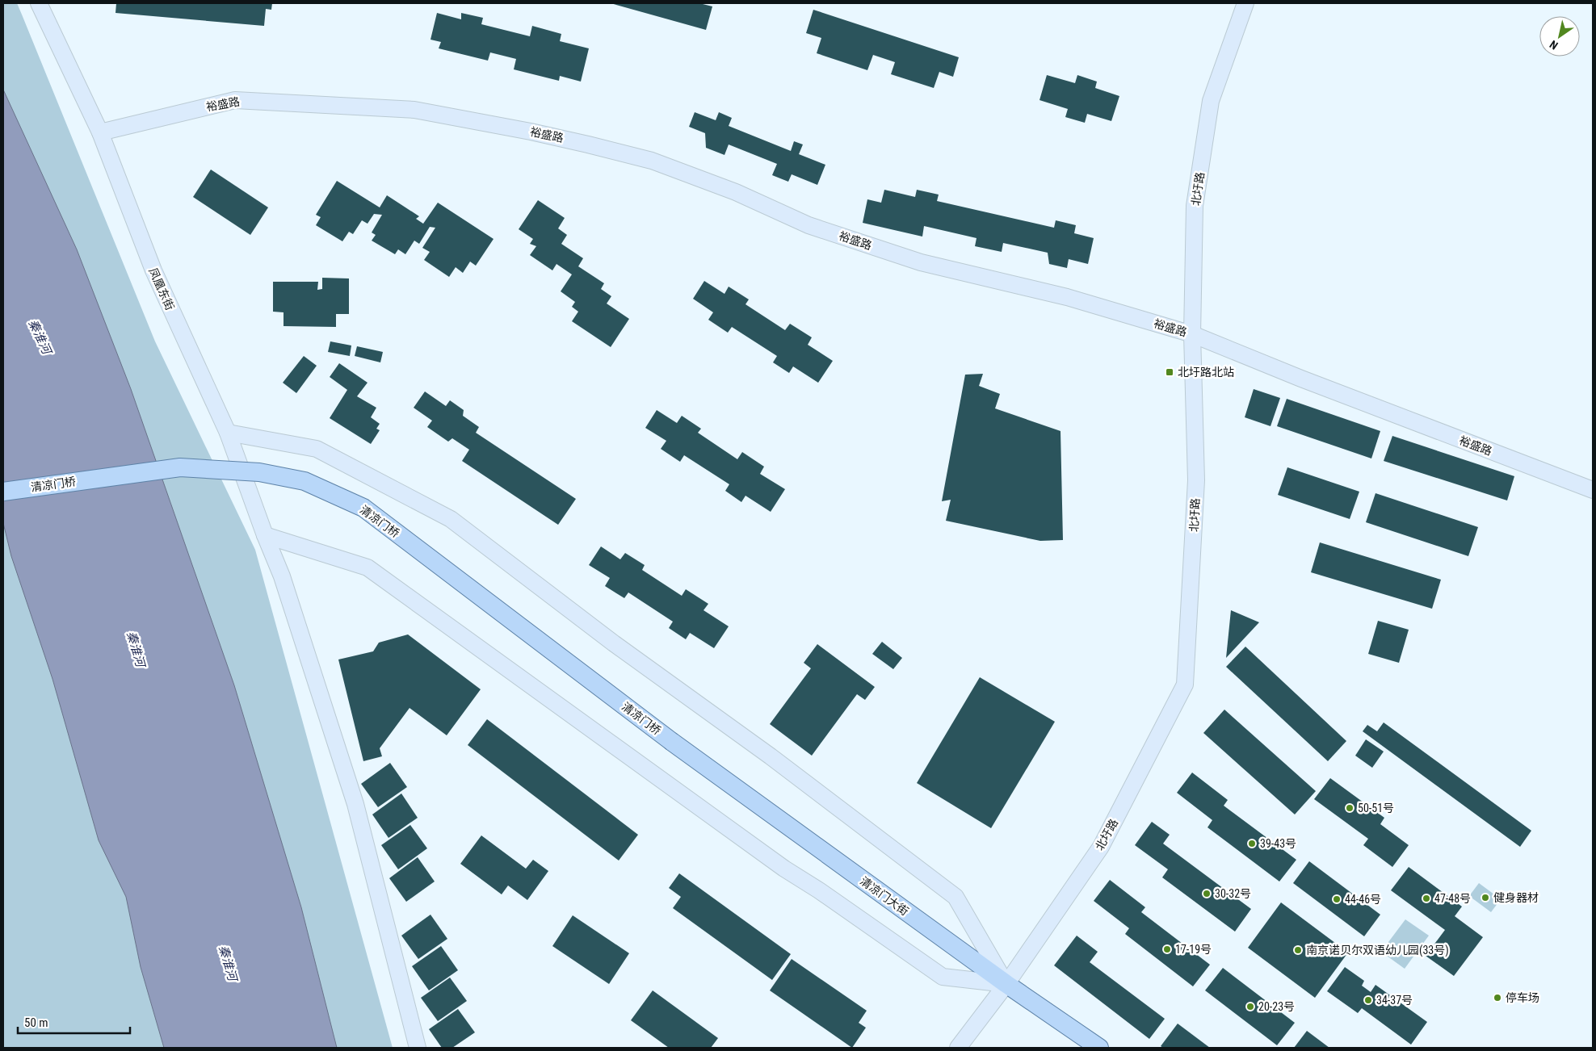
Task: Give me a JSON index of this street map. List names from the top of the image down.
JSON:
{
  "streets": {
    "main road": ["清凉门桥", "清凉门大街"],
    "street": ["裕盛路", "北圩路", "凤凰东街"]
  },
  "crossings": [
    ["裕盛路", "北圩路"],
    ["裕盛路", "凤凰东街"],
    ["北圩路", "清凉门大街"],
    ["清凉门桥", "清凉门大街"]
  ],
  "water": ["秦淮河"],
  "places": {
    "transit": ["北圩路北站"],
    "other": [
      "50-51号",
      "39-43号",
      "30-32号",
      "健身器材",
      "47-48号",
      "44-46号",
      "17-19号",
      "南京诺贝尔双语幼儿园(33号)",
      "停车场",
      "34-37号",
      "20-23号"
    ]
  },
  "scale_bar": "50 m",
  "north": "bottom left"
}
